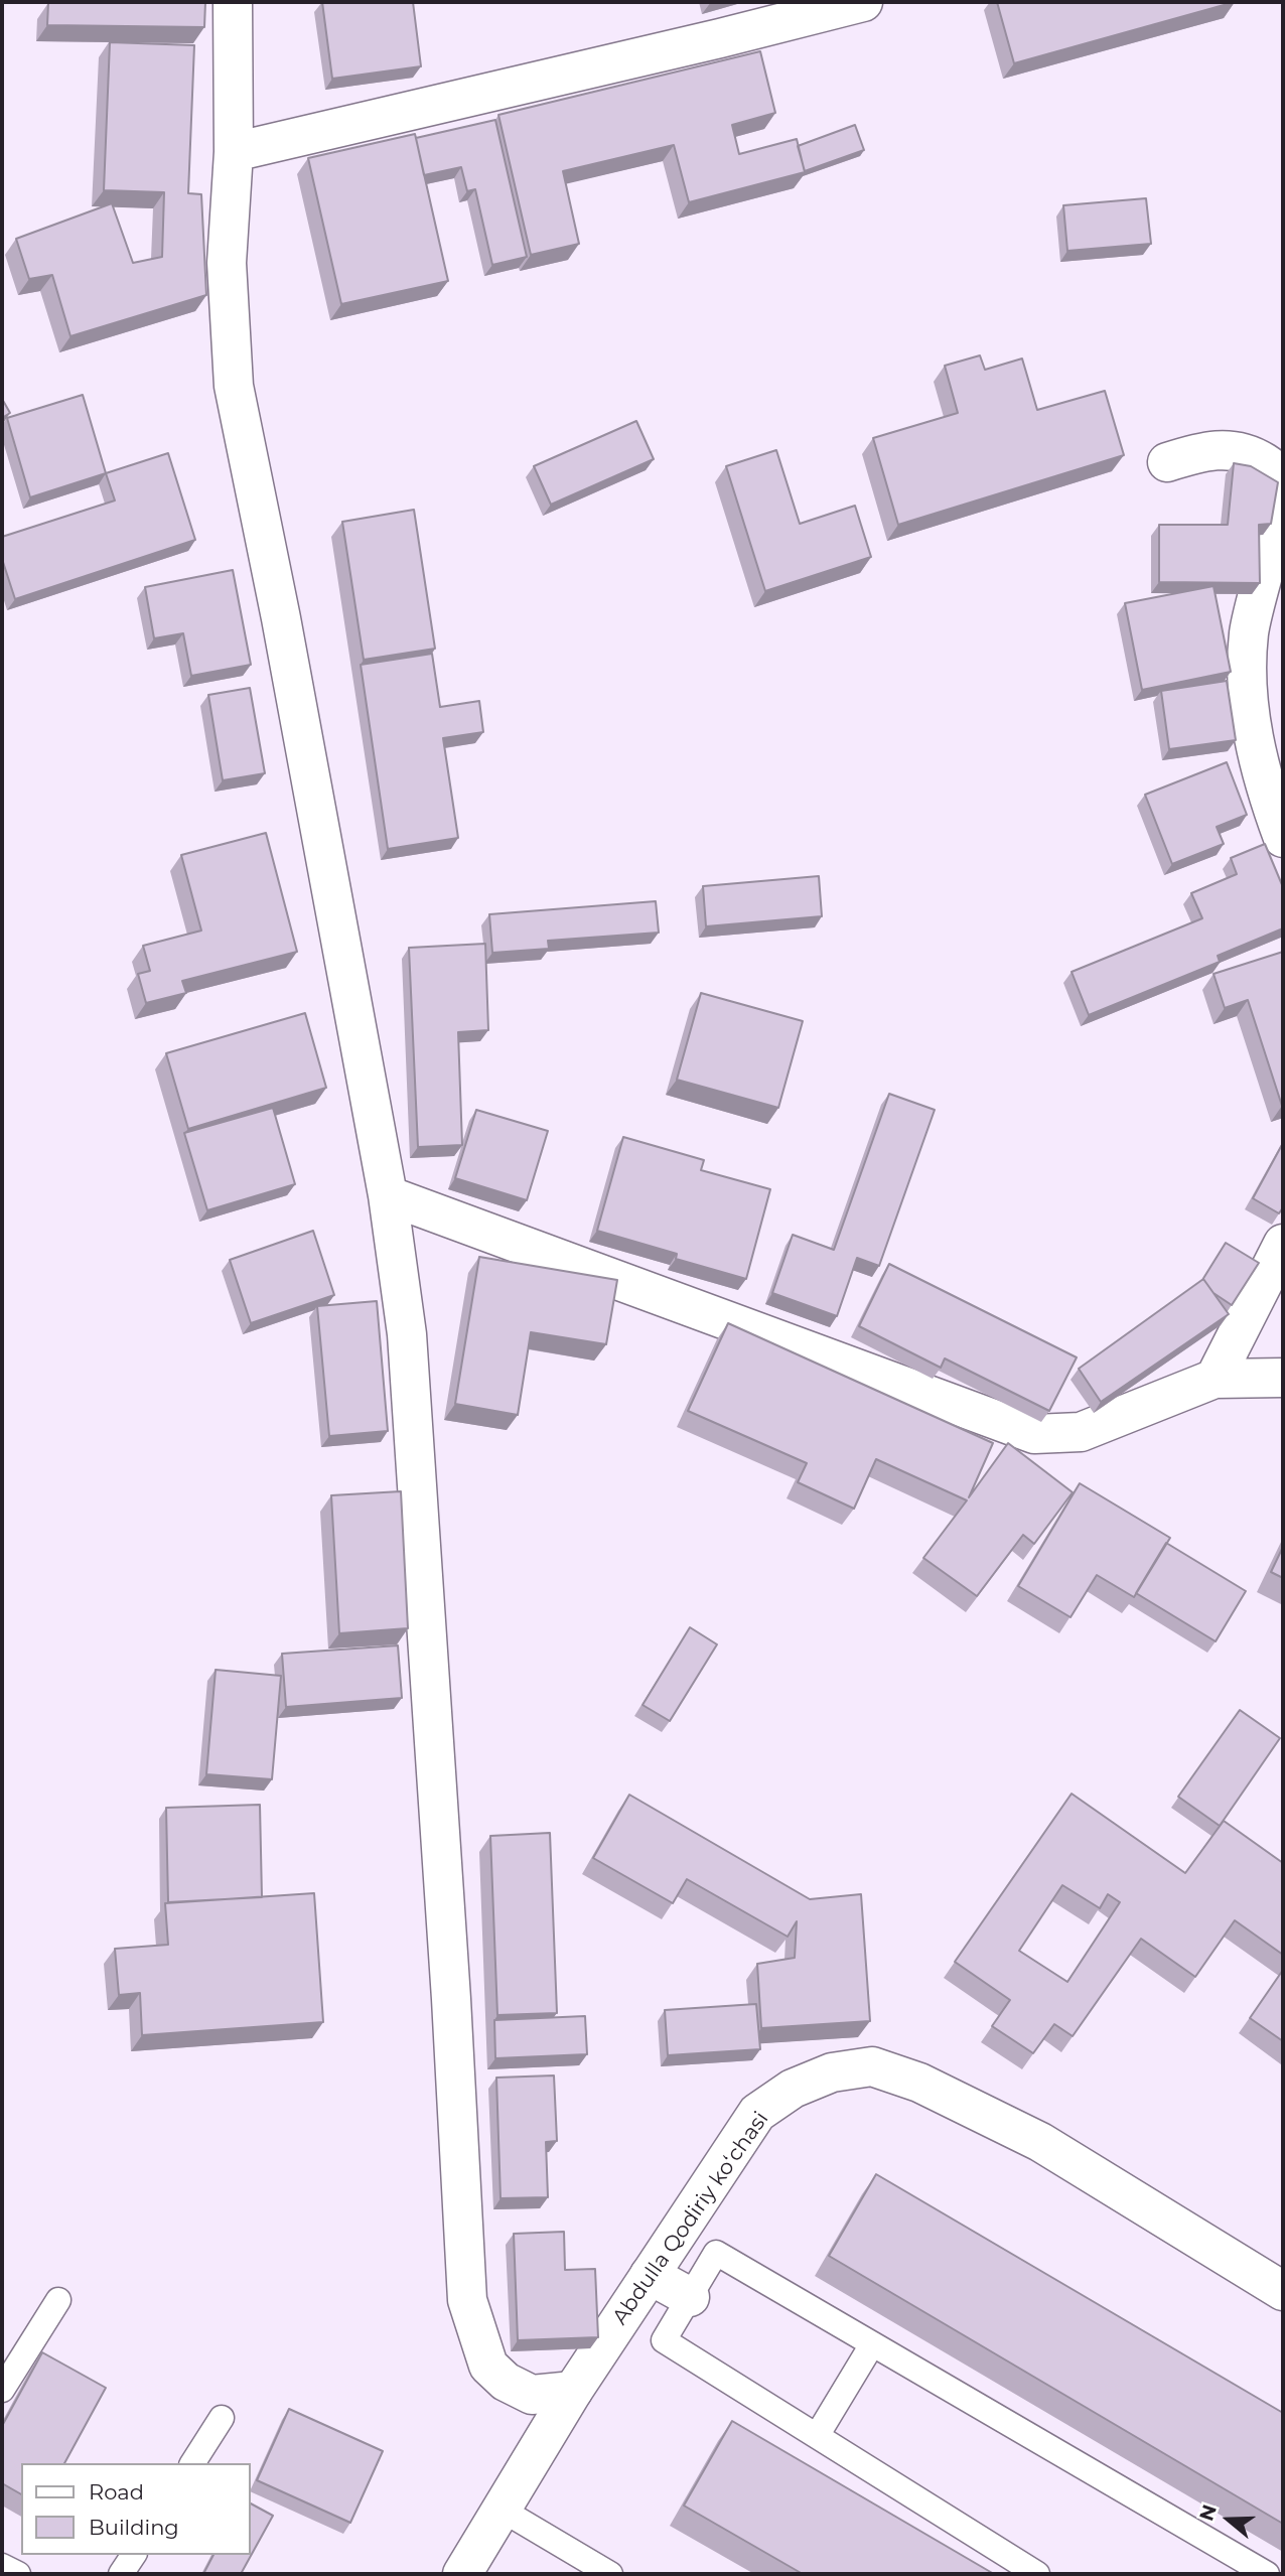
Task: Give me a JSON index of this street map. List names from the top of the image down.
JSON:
{
  "streets": {
    "street": ["Abdulla Qodiriy koʻchasi"]
  },
  "legend": ["Road", "Building"],
  "north": "left"
}
